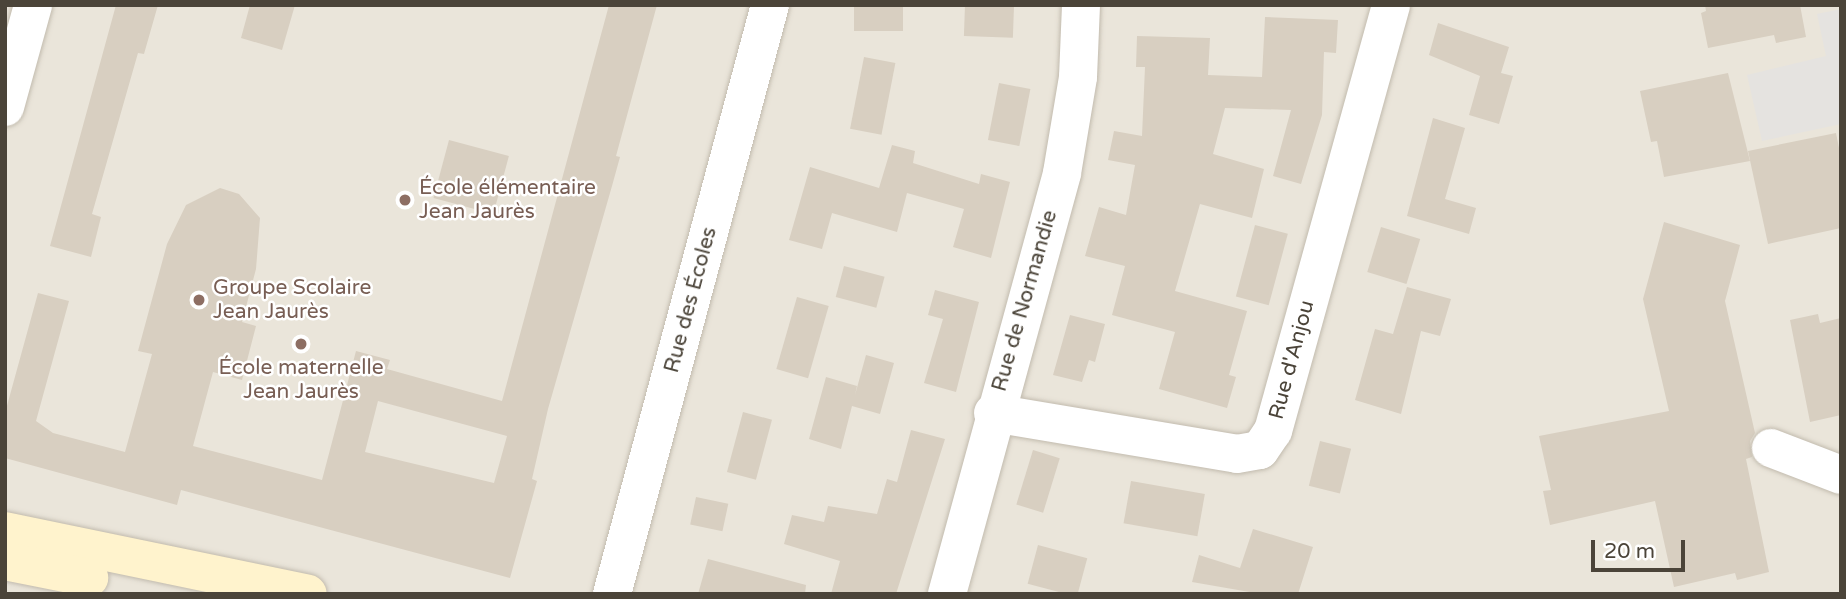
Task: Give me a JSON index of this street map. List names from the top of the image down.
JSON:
{
  "streets": {
    "street": ["Rue des Écoles", "Rue de Normandie", "Rue d'Anjou"]
  },
  "crossings": [
    ["Rue de Normandie", "Rue d'Anjou"]
  ],
  "places": ["École élémentaire Jean Jaurès", "Groupe Scolaire Jean Jaurès", "École maternelle Jean Jaurès"],
  "scale_bar": "20 m"
}
